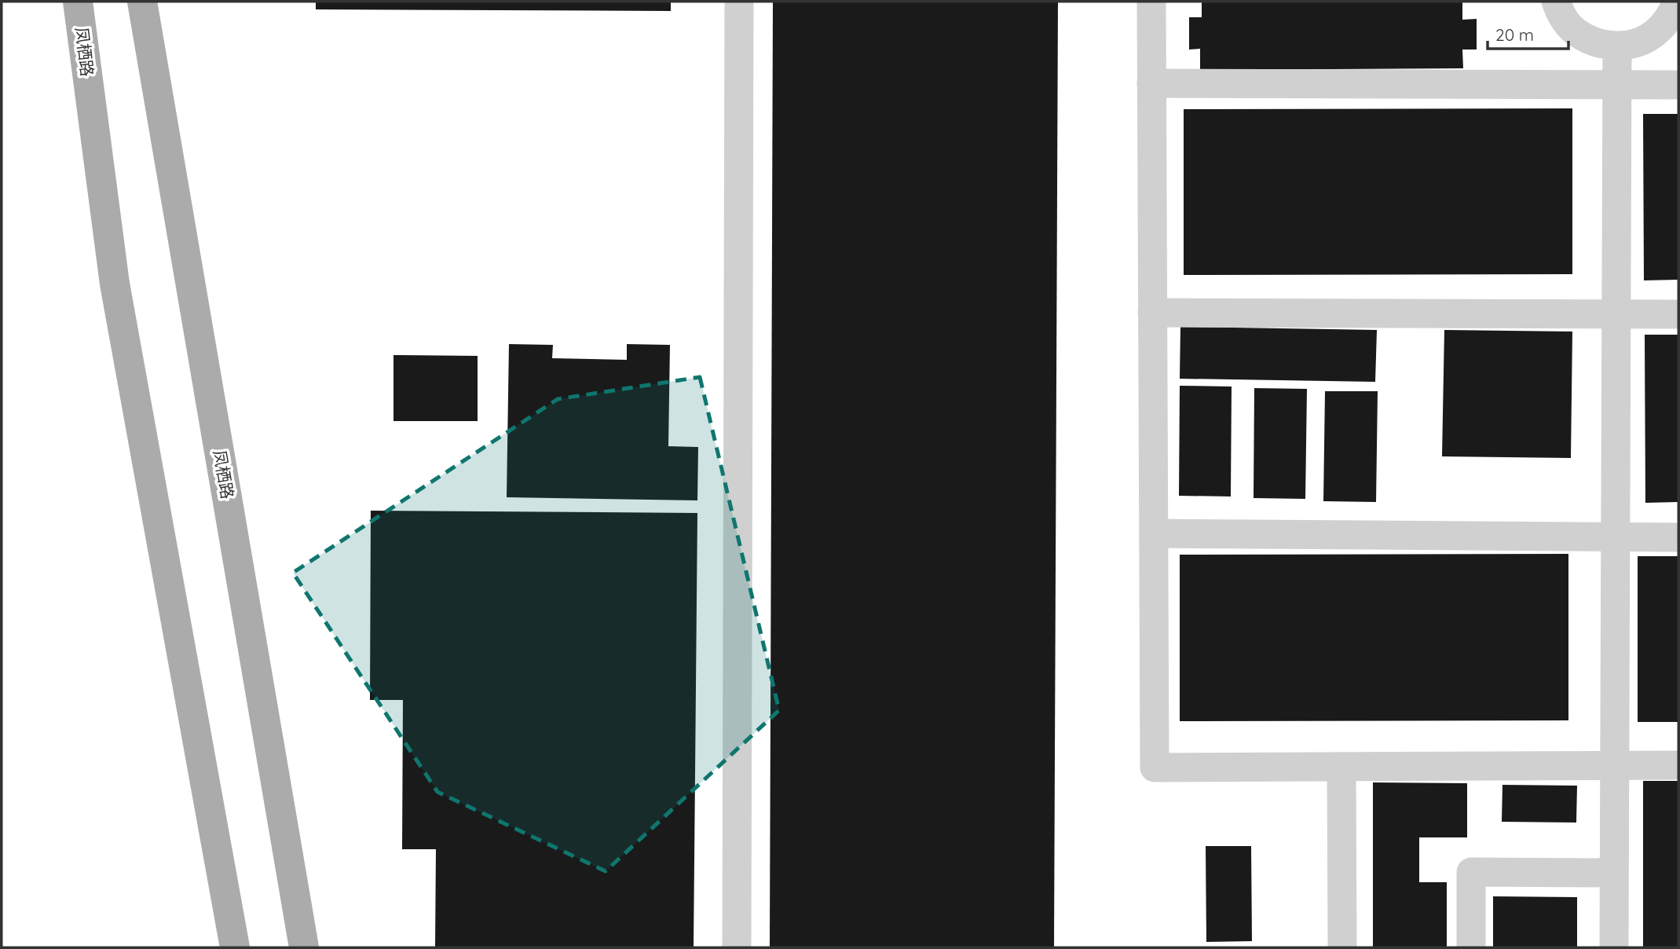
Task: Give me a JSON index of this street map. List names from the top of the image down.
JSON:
{
  "streets": {
    "main road": ["凤栖路"]
  },
  "scale_bar": "20 m"
}
